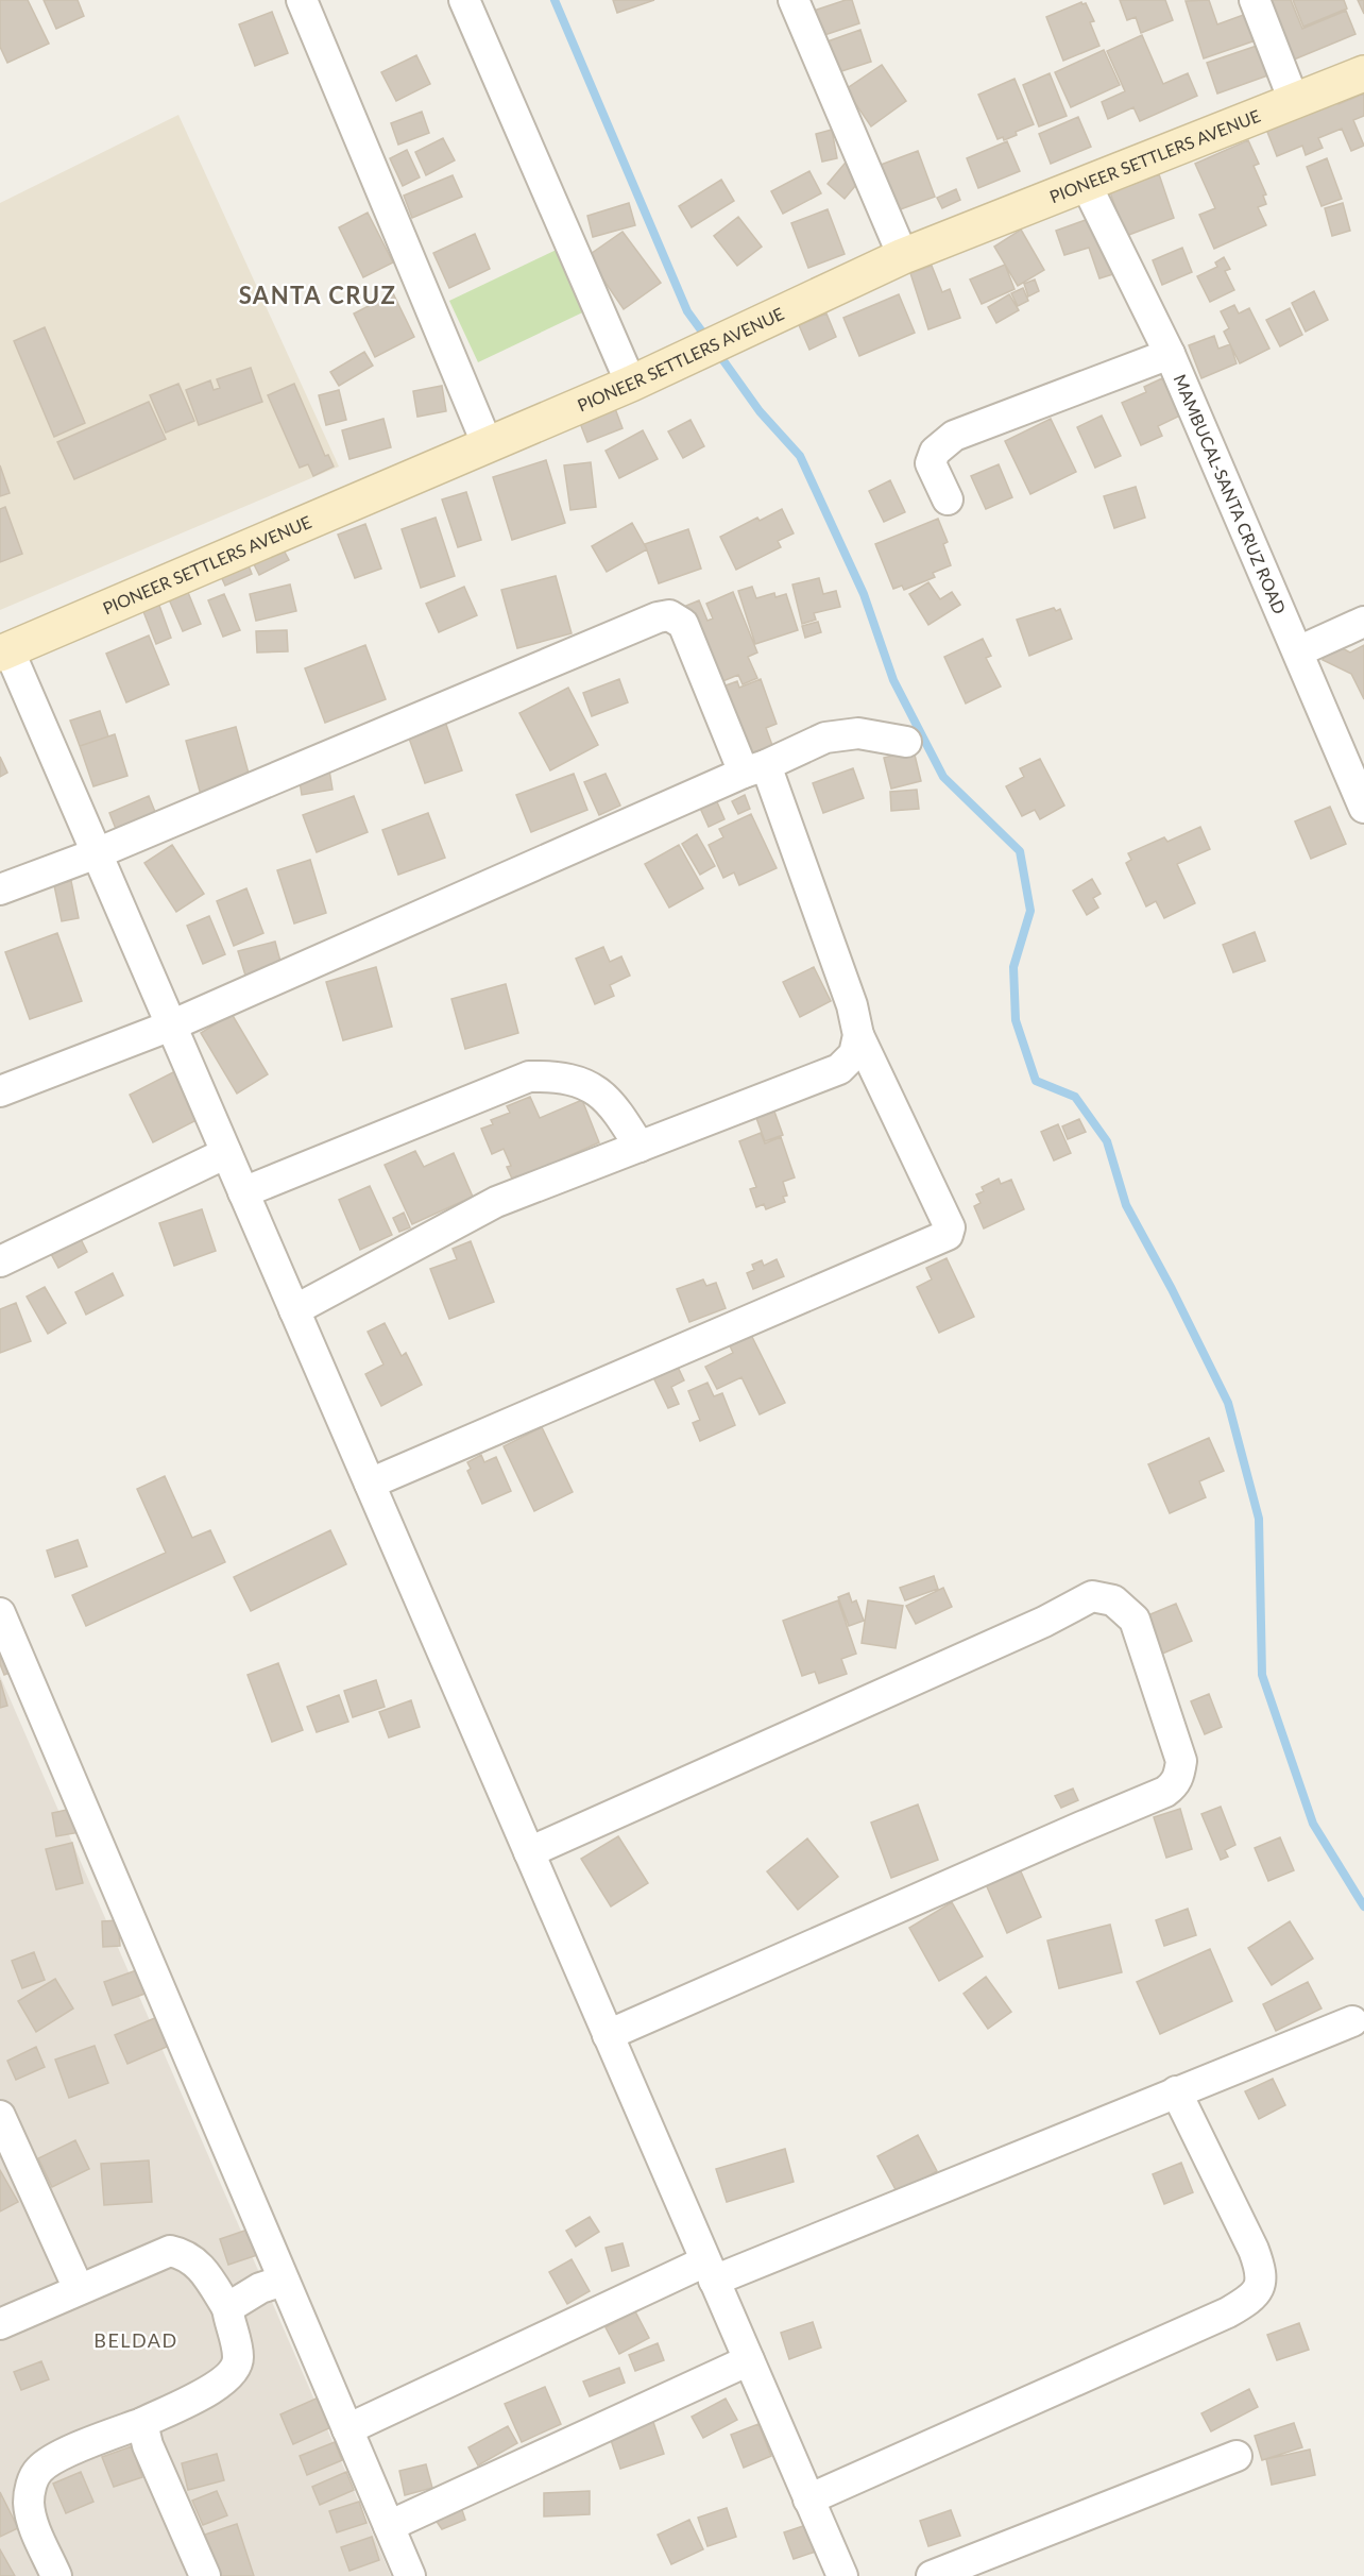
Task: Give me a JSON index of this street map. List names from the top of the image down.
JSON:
{
  "streets": {
    "street": ["PIONEER SETTLERS AVENUE", "MAMBUCAL-SANTA CRUZ ROAD"]
  },
  "crossings": [
    ["PIONEER SETTLERS AVENUE", "MAMBUCAL-SANTA CRUZ ROAD"]
  ],
  "districts": ["SANTA CRUZ", "BELDAD"]
}
